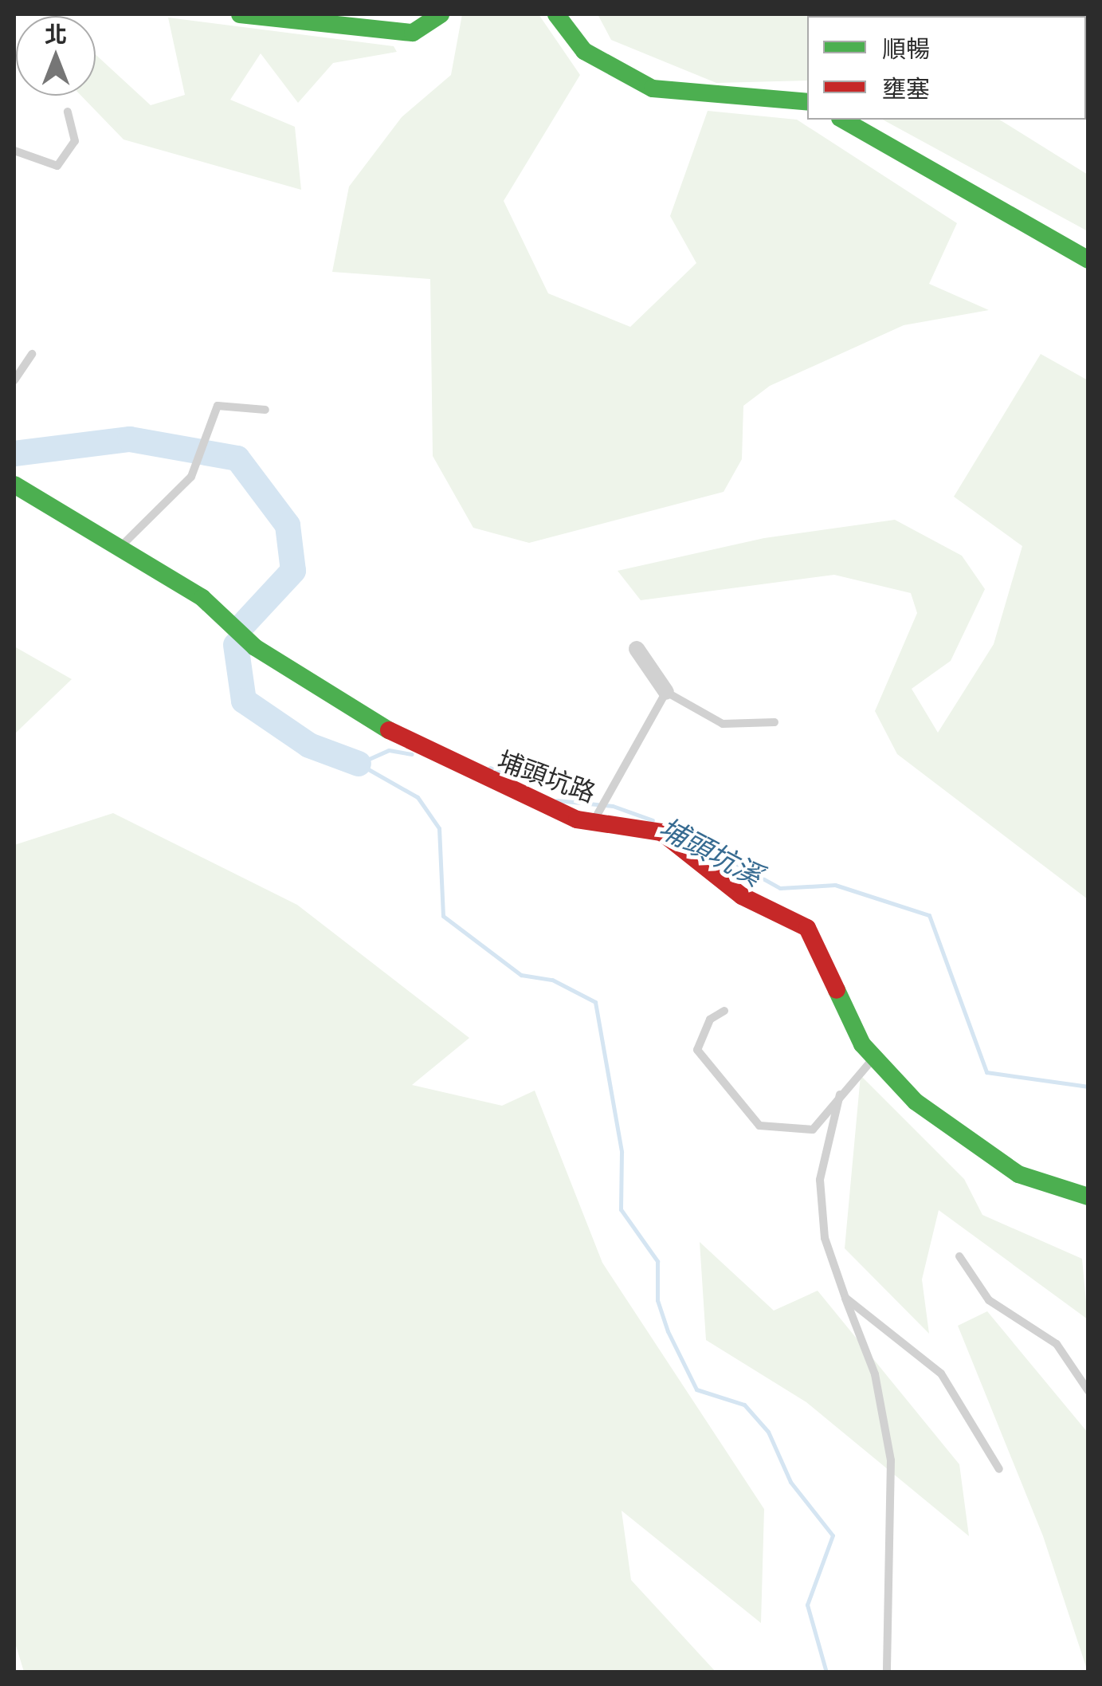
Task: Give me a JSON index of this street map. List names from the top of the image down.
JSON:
{
  "streets": {
    "street": ["埔頭坑路"]
  },
  "water": ["埔頭坑溪"],
  "legend": ["順暢", "壅塞"],
  "north": "top"
}
